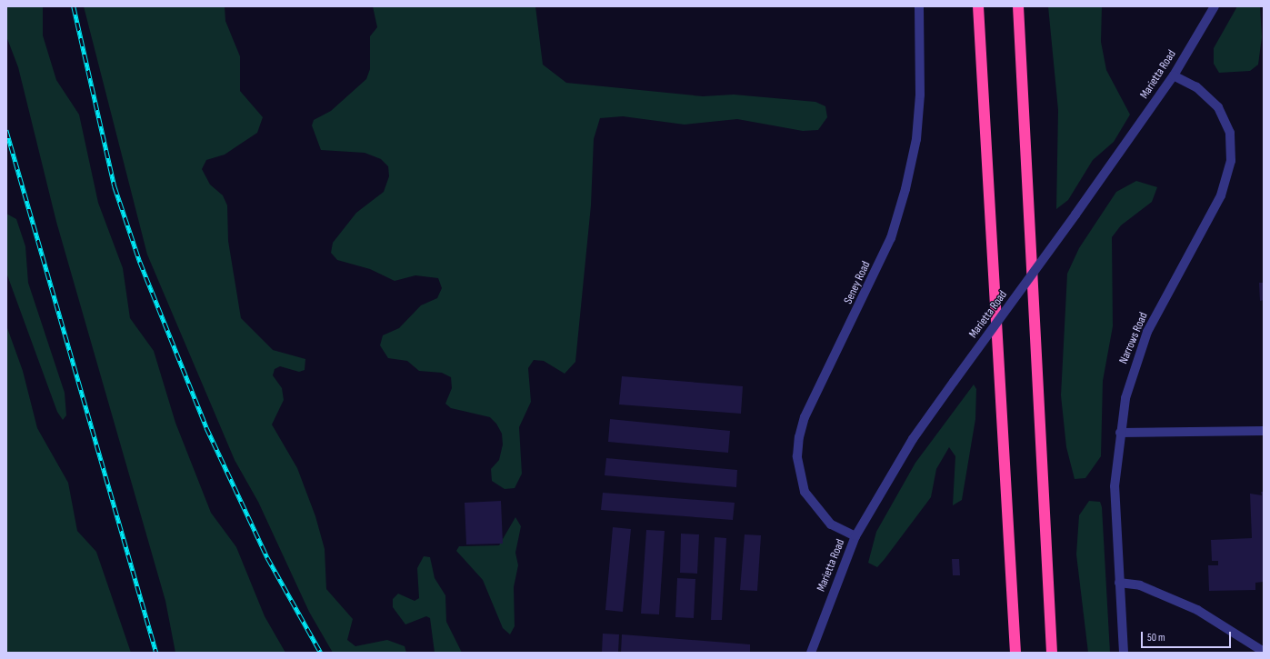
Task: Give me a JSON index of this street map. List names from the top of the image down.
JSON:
{
  "streets": {
    "street": ["Marietta Road", "Seney Road", "Narrows Road"]
  },
  "crossings": [
    ["Marietta Road", "Seney Road"],
    ["Marietta Road", "Narrows Road"]
  ],
  "scale_bar": "50 m"
}
